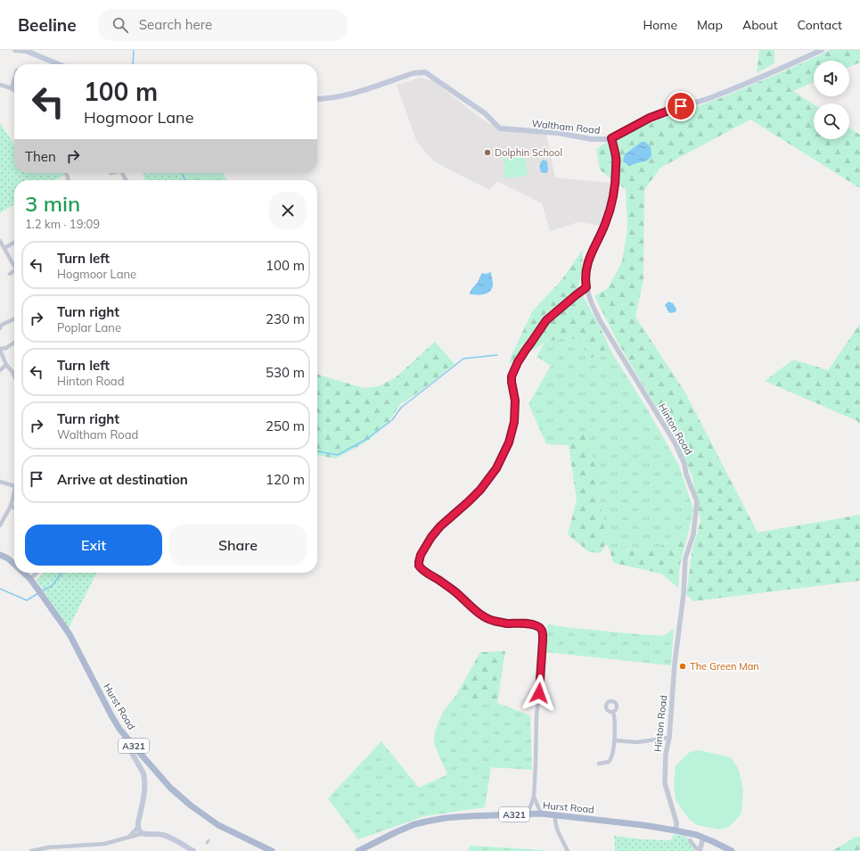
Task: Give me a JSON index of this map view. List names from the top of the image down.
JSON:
{
  "streets": {
    "main road": ["Waltham Road", "Hurst Road", "A321"],
    "street": ["Hinton Road"]
  },
  "crossings": [
    ["Waltham Road", "Hinton Road"],
    ["Hinton Road", "Hurst Road"],
    ["Hinton Road", "A321"],
    ["Hurst Road", "A321"]
  ],
  "places": ["Dolphin School", "The Green Man"],
  "page": {
    "header": "Beeline",
    "search": "Search here",
    "nav": [
      "Home",
      "Map",
      "About",
      "Contact"
    ],
    "turn": ["100 m", "Hogmoor Lane"],
    "then": "Then",
    "heading": ["3 min", "1.2 km · 19:09"],
    "list": [
      {
        "name": "Turn left",
        "note": "Hogmoor Lane",
        "value": "100 m"
      },
      {
        "name": "Turn right",
        "note": "Poplar Lane",
        "value": "230 m"
      },
      {
        "name": "Turn left",
        "note": "Hinton Road",
        "value": "530 m"
      },
      {
        "name": "Turn right",
        "note": "Waltham Road",
        "value": "250 m"
      },
      {
        "name": "Arrive at destination",
        "value": "120 m"
      }
    ],
    "buttons": ["Exit", "Share"]
  }
}
